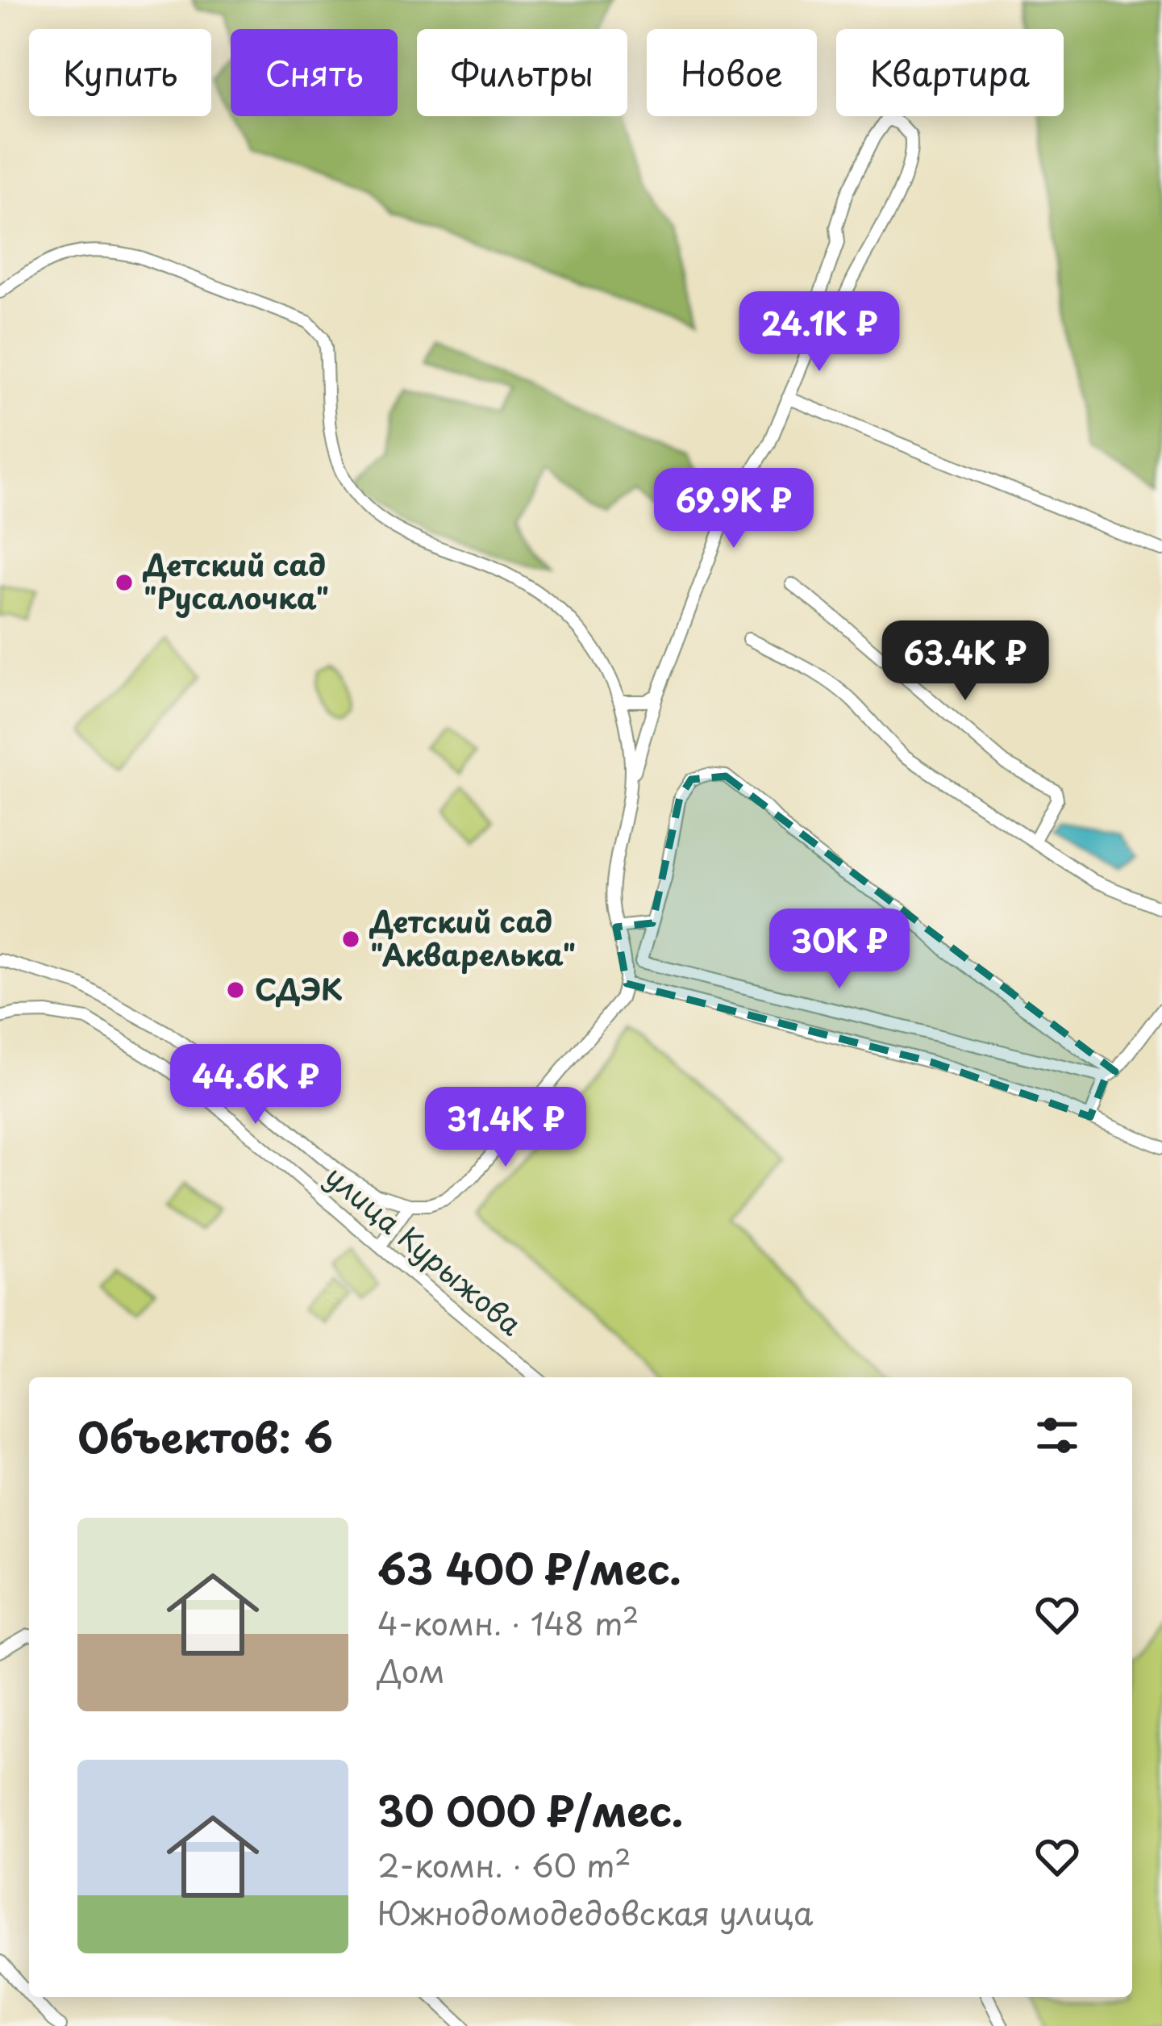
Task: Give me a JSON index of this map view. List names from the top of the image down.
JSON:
{
  "streets": {
    "street": ["улица Курыжова"]
  },
  "places": ["Детский сад \"Русалочка\"", "Детский сад \"Акварелька\"", "СДЭК"],
  "page": {
    "chip": [
      "Купить",
      "Снять",
      "Фильтры",
      "Новое",
      "Квартира"
    ],
    "price": [
      "24.1K ₽",
      "69.9K ₽",
      "63.4K ₽",
      "30K ₽",
      "44.6K ₽",
      "31.4K ₽"
    ],
    "heading": "Объектов: 6",
    "list": [
      {
        "name": "63 400 ₽/мес.",
        "note": "4-комн. · 148 m² · Дом"
      },
      {
        "name": "30 000 ₽/мес.",
        "note": "2-комн. · 60 m² · Южнодомодедовская улица"
      }
    ]
  }
}
